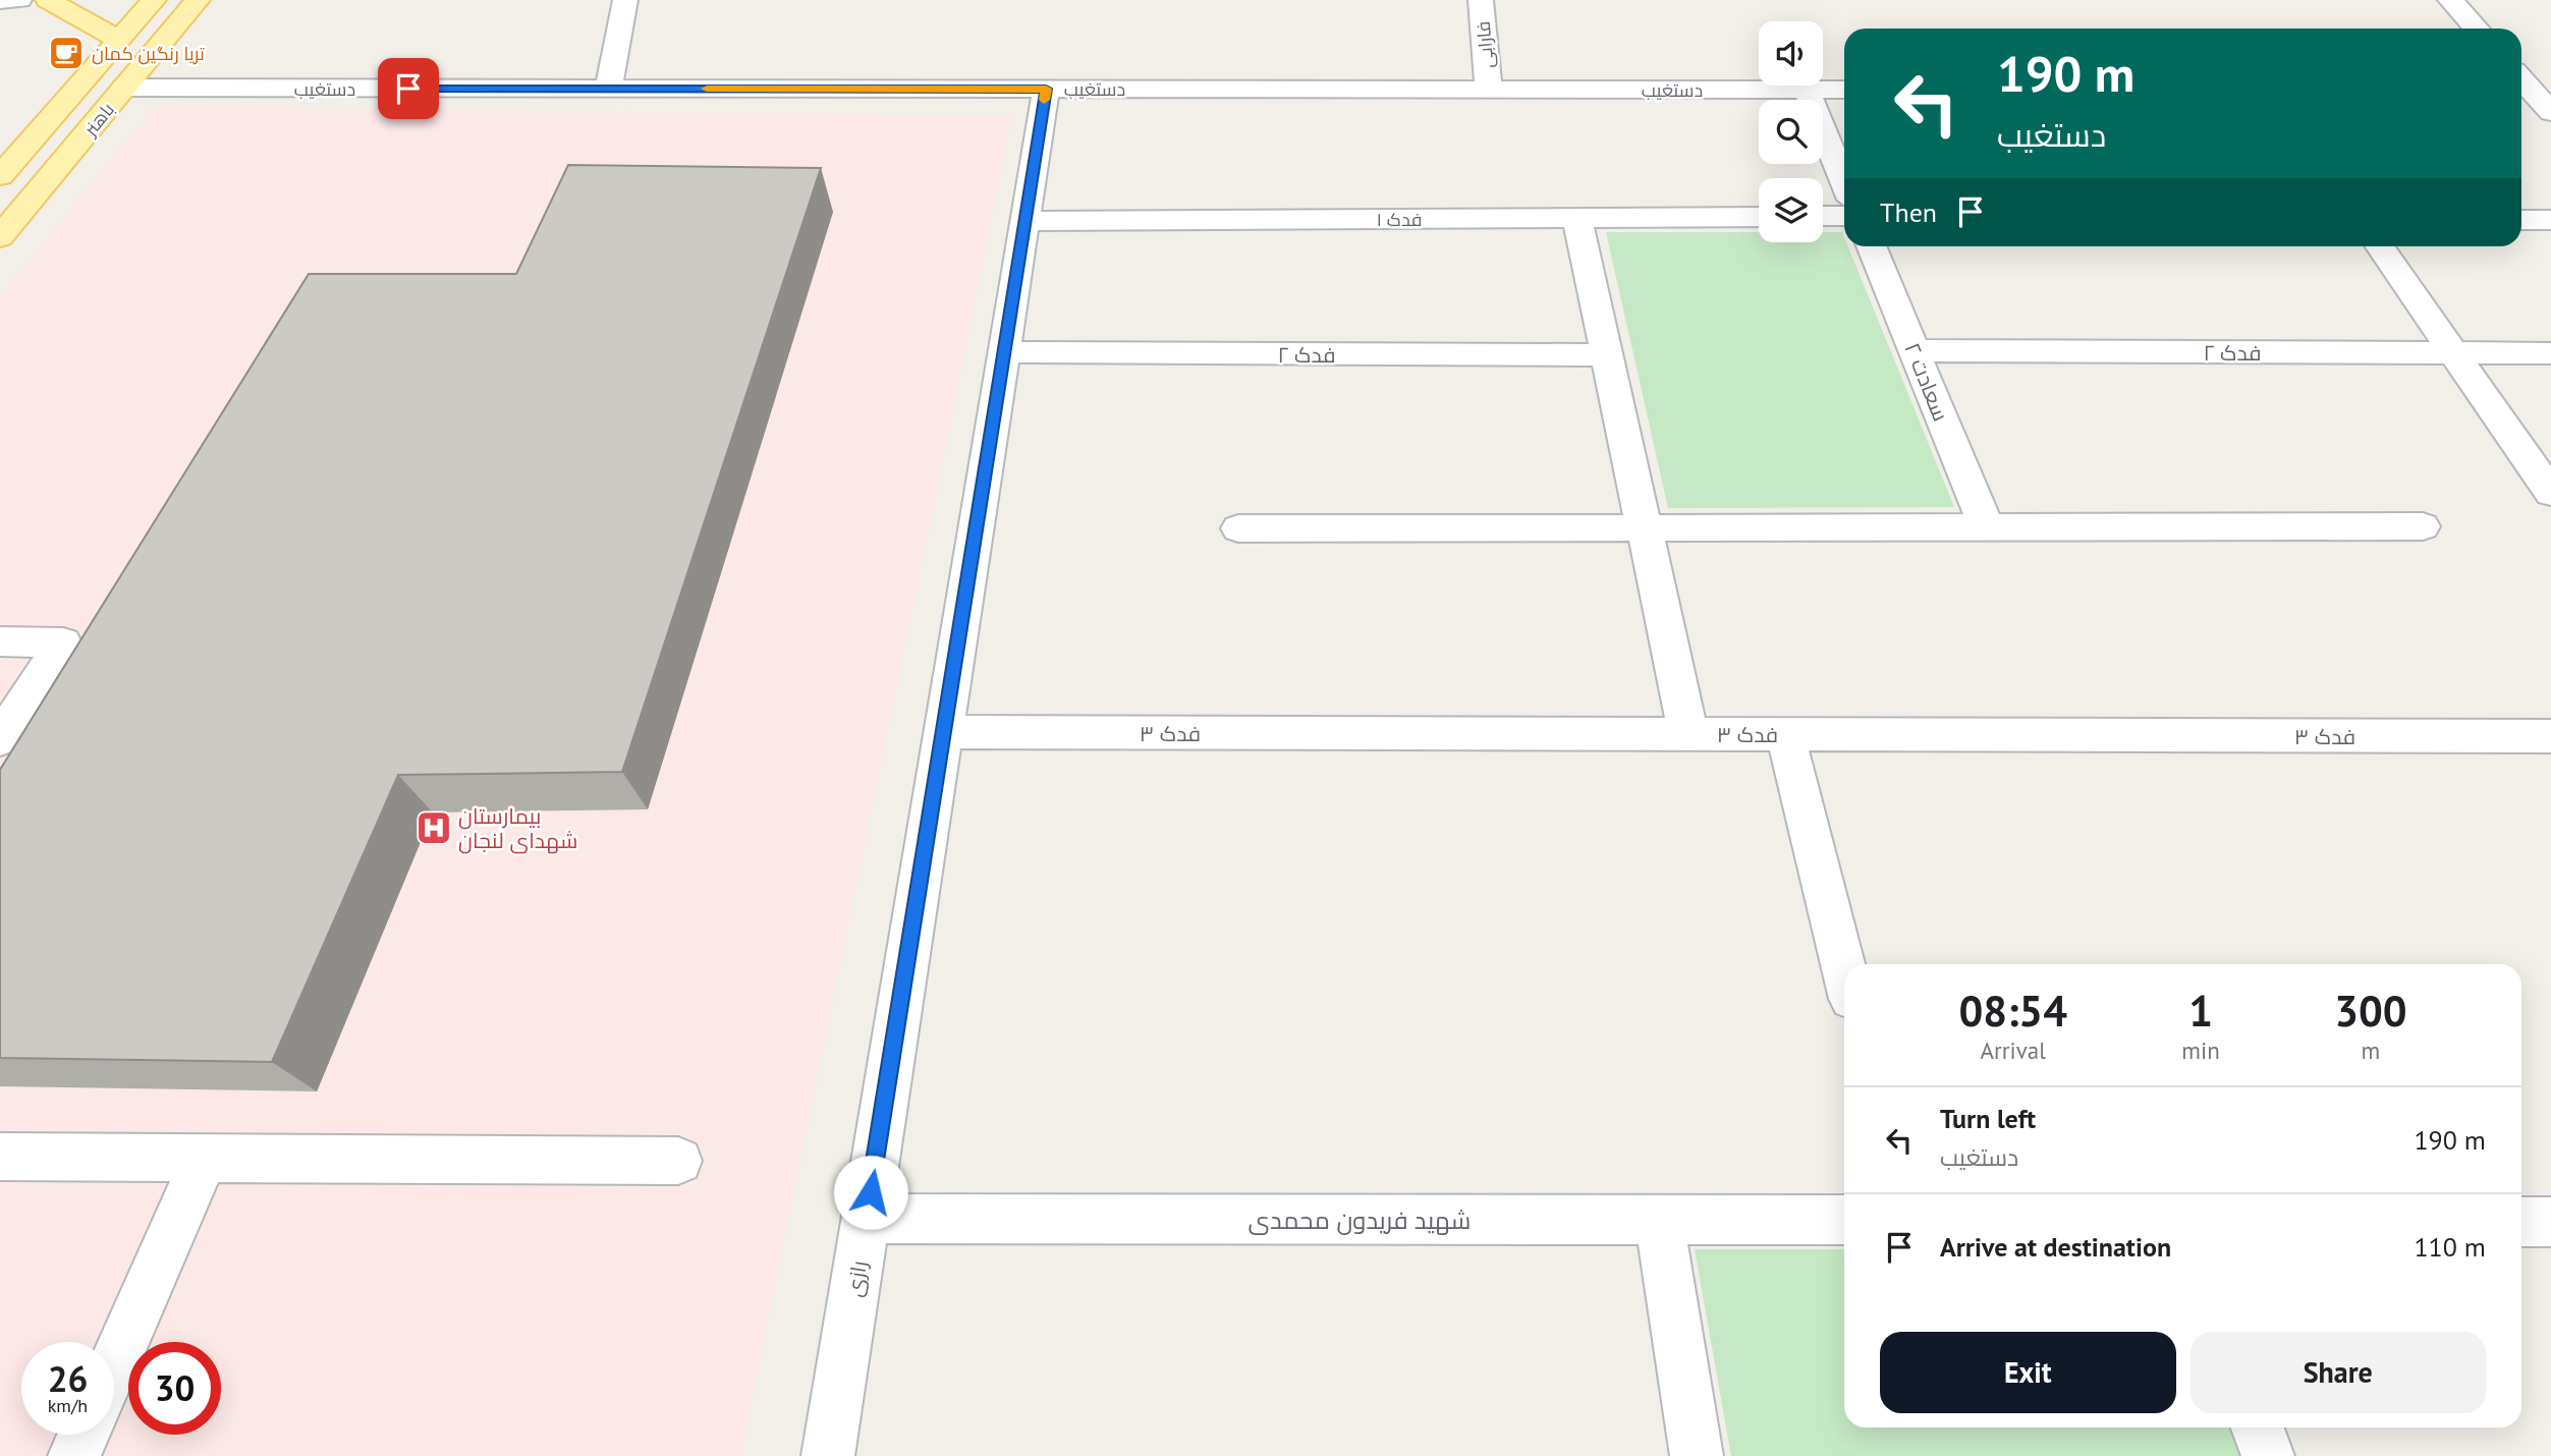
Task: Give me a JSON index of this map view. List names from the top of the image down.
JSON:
{
  "streets": {
    "main road": ["باهنر"],
    "street": [
      "فارابی",
      "دستغیب",
      "فدک ۱",
      "فدک ۲",
      "سعادت ۲",
      "فدک ۳",
      "شهید فریدون محمدی",
      "رازی"
    ]
  },
  "crossings": [
    ["فارابی", "دستغیب"],
    ["دستغیب", "باهنر"],
    ["دستغیب", "رازی"],
    ["فدک ۱", "رازی"],
    ["فدک ۲", "سعادت ۲"],
    ["فدک ۲", "رازی"],
    ["فدک ۳", "رازی"],
    ["شهید فریدون محمدی", "رازی"]
  ],
  "places": {
    "cafe": ["تریا رنگین کمان"],
    "hospital": ["بیمارستان شهدای لنجان"]
  },
  "page": {
    "turn": ["190 m", "دستغیب"],
    "then": "Then",
    "eta": [
      "08:54",
      "Arrival",
      "1",
      "min",
      "300",
      "m"
    ],
    "list": [
      {
        "name": "Turn left",
        "note": "دستغیب",
        "value": "190 m"
      },
      {
        "name": "Arrive at destination",
        "value": "110 m"
      }
    ],
    "buttons": ["Exit", "Share"],
    "speed": "26 km/h",
    "limit": "30"
  }
}
